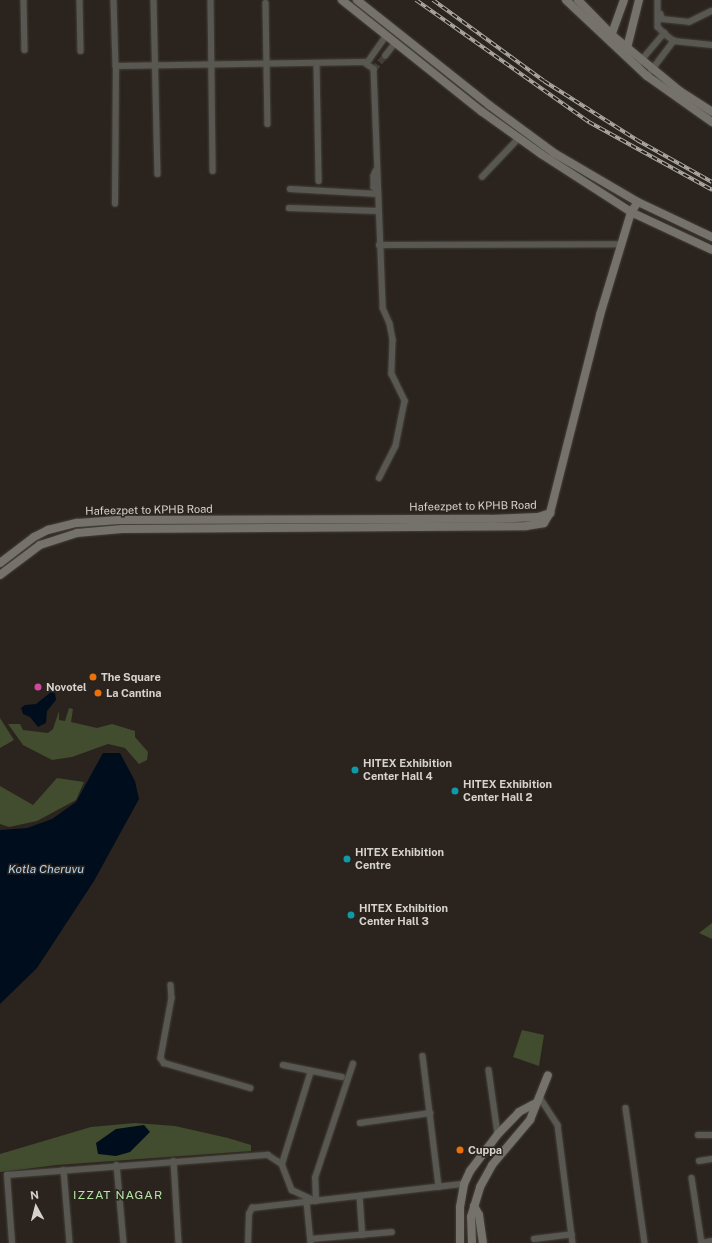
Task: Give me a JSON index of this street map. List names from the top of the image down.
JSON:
{
  "streets": {
    "main road": ["Hafeezpet to KPHB Road"]
  },
  "districts": ["IZZAT NAGAR"],
  "water": ["Kotla Cheruvu"],
  "places": [
    "The Square",
    "Novotel",
    "La Cantina",
    "HITEX Exhibition Center Hall 4",
    "HITEX Exhibition Center Hall 2",
    "HITEX Exhibition Centre",
    "HITEX Exhibition Center Hall 3",
    "Cuppa"
  ],
  "north": "top"
}
